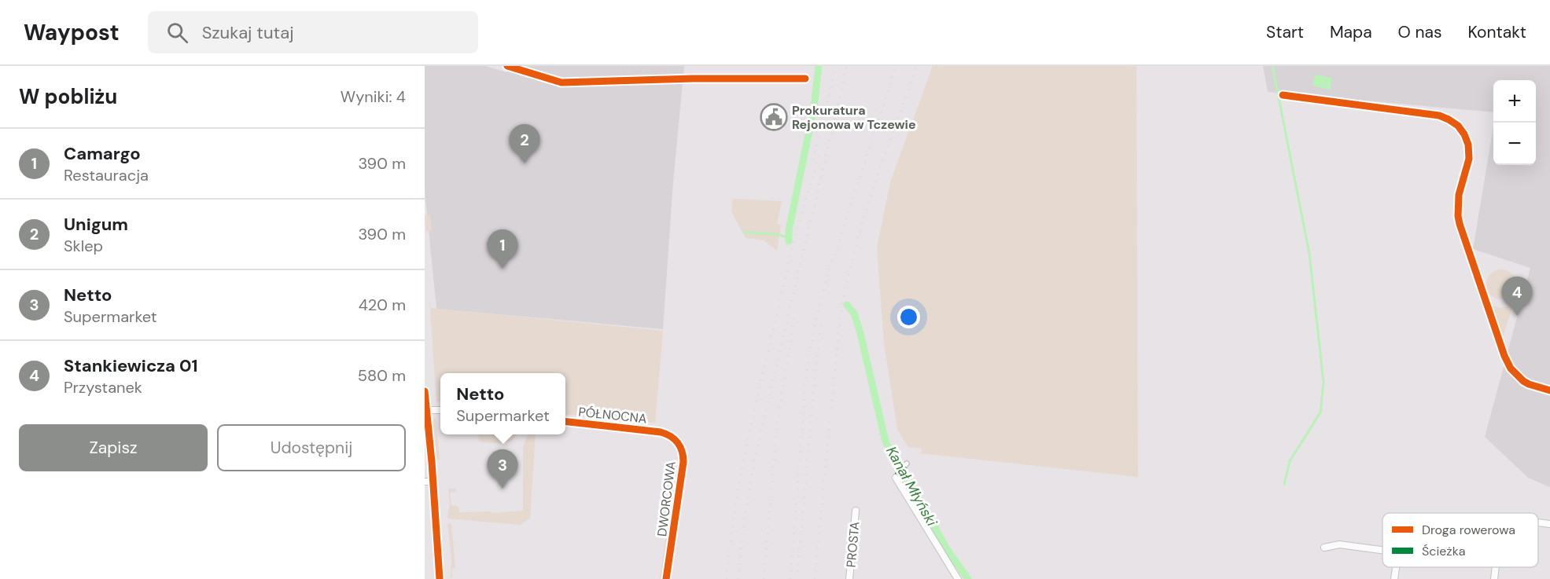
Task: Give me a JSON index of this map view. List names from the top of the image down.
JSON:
{
  "streets": {
    "street": ["PÓŁNOCNA", "DWORCOWA", "PROSTA"]
  },
  "crossings": [
    ["PÓŁNOCNA", "DWORCOWA"]
  ],
  "water": ["Kanał Młyński"],
  "places": {
    "public building": ["Prokuratura Rejonowa w Tczewie"]
  },
  "legend": ["Droga rowerowa", "Ścieżka"],
  "page": {
    "header": "Waypost",
    "search": "Szukaj tutaj",
    "nav": [
      "Start",
      "Mapa",
      "O nas",
      "Kontakt"
    ],
    "heading": ["W pobliżu", "Wyniki: 4"],
    "map_buttons": ["+", "−"],
    "pins": [
      "2",
      "1",
      "4",
      "3"
    ],
    "list": [
      {
        "mark": "1",
        "name": "Camargo",
        "note": "Restauracja",
        "value": "390 m"
      },
      {
        "mark": "2",
        "name": "Unigum",
        "note": "Sklep",
        "value": "390 m"
      },
      {
        "mark": "3",
        "name": "Netto",
        "note": "Supermarket",
        "value": "420 m"
      },
      {
        "mark": "4",
        "name": "Stankiewicza 01",
        "note": "Przystanek",
        "value": "580 m"
      }
    ],
    "popup": ["Netto", "Supermarket"],
    "buttons": ["Zapisz", "Udostępnij"]
  }
}
